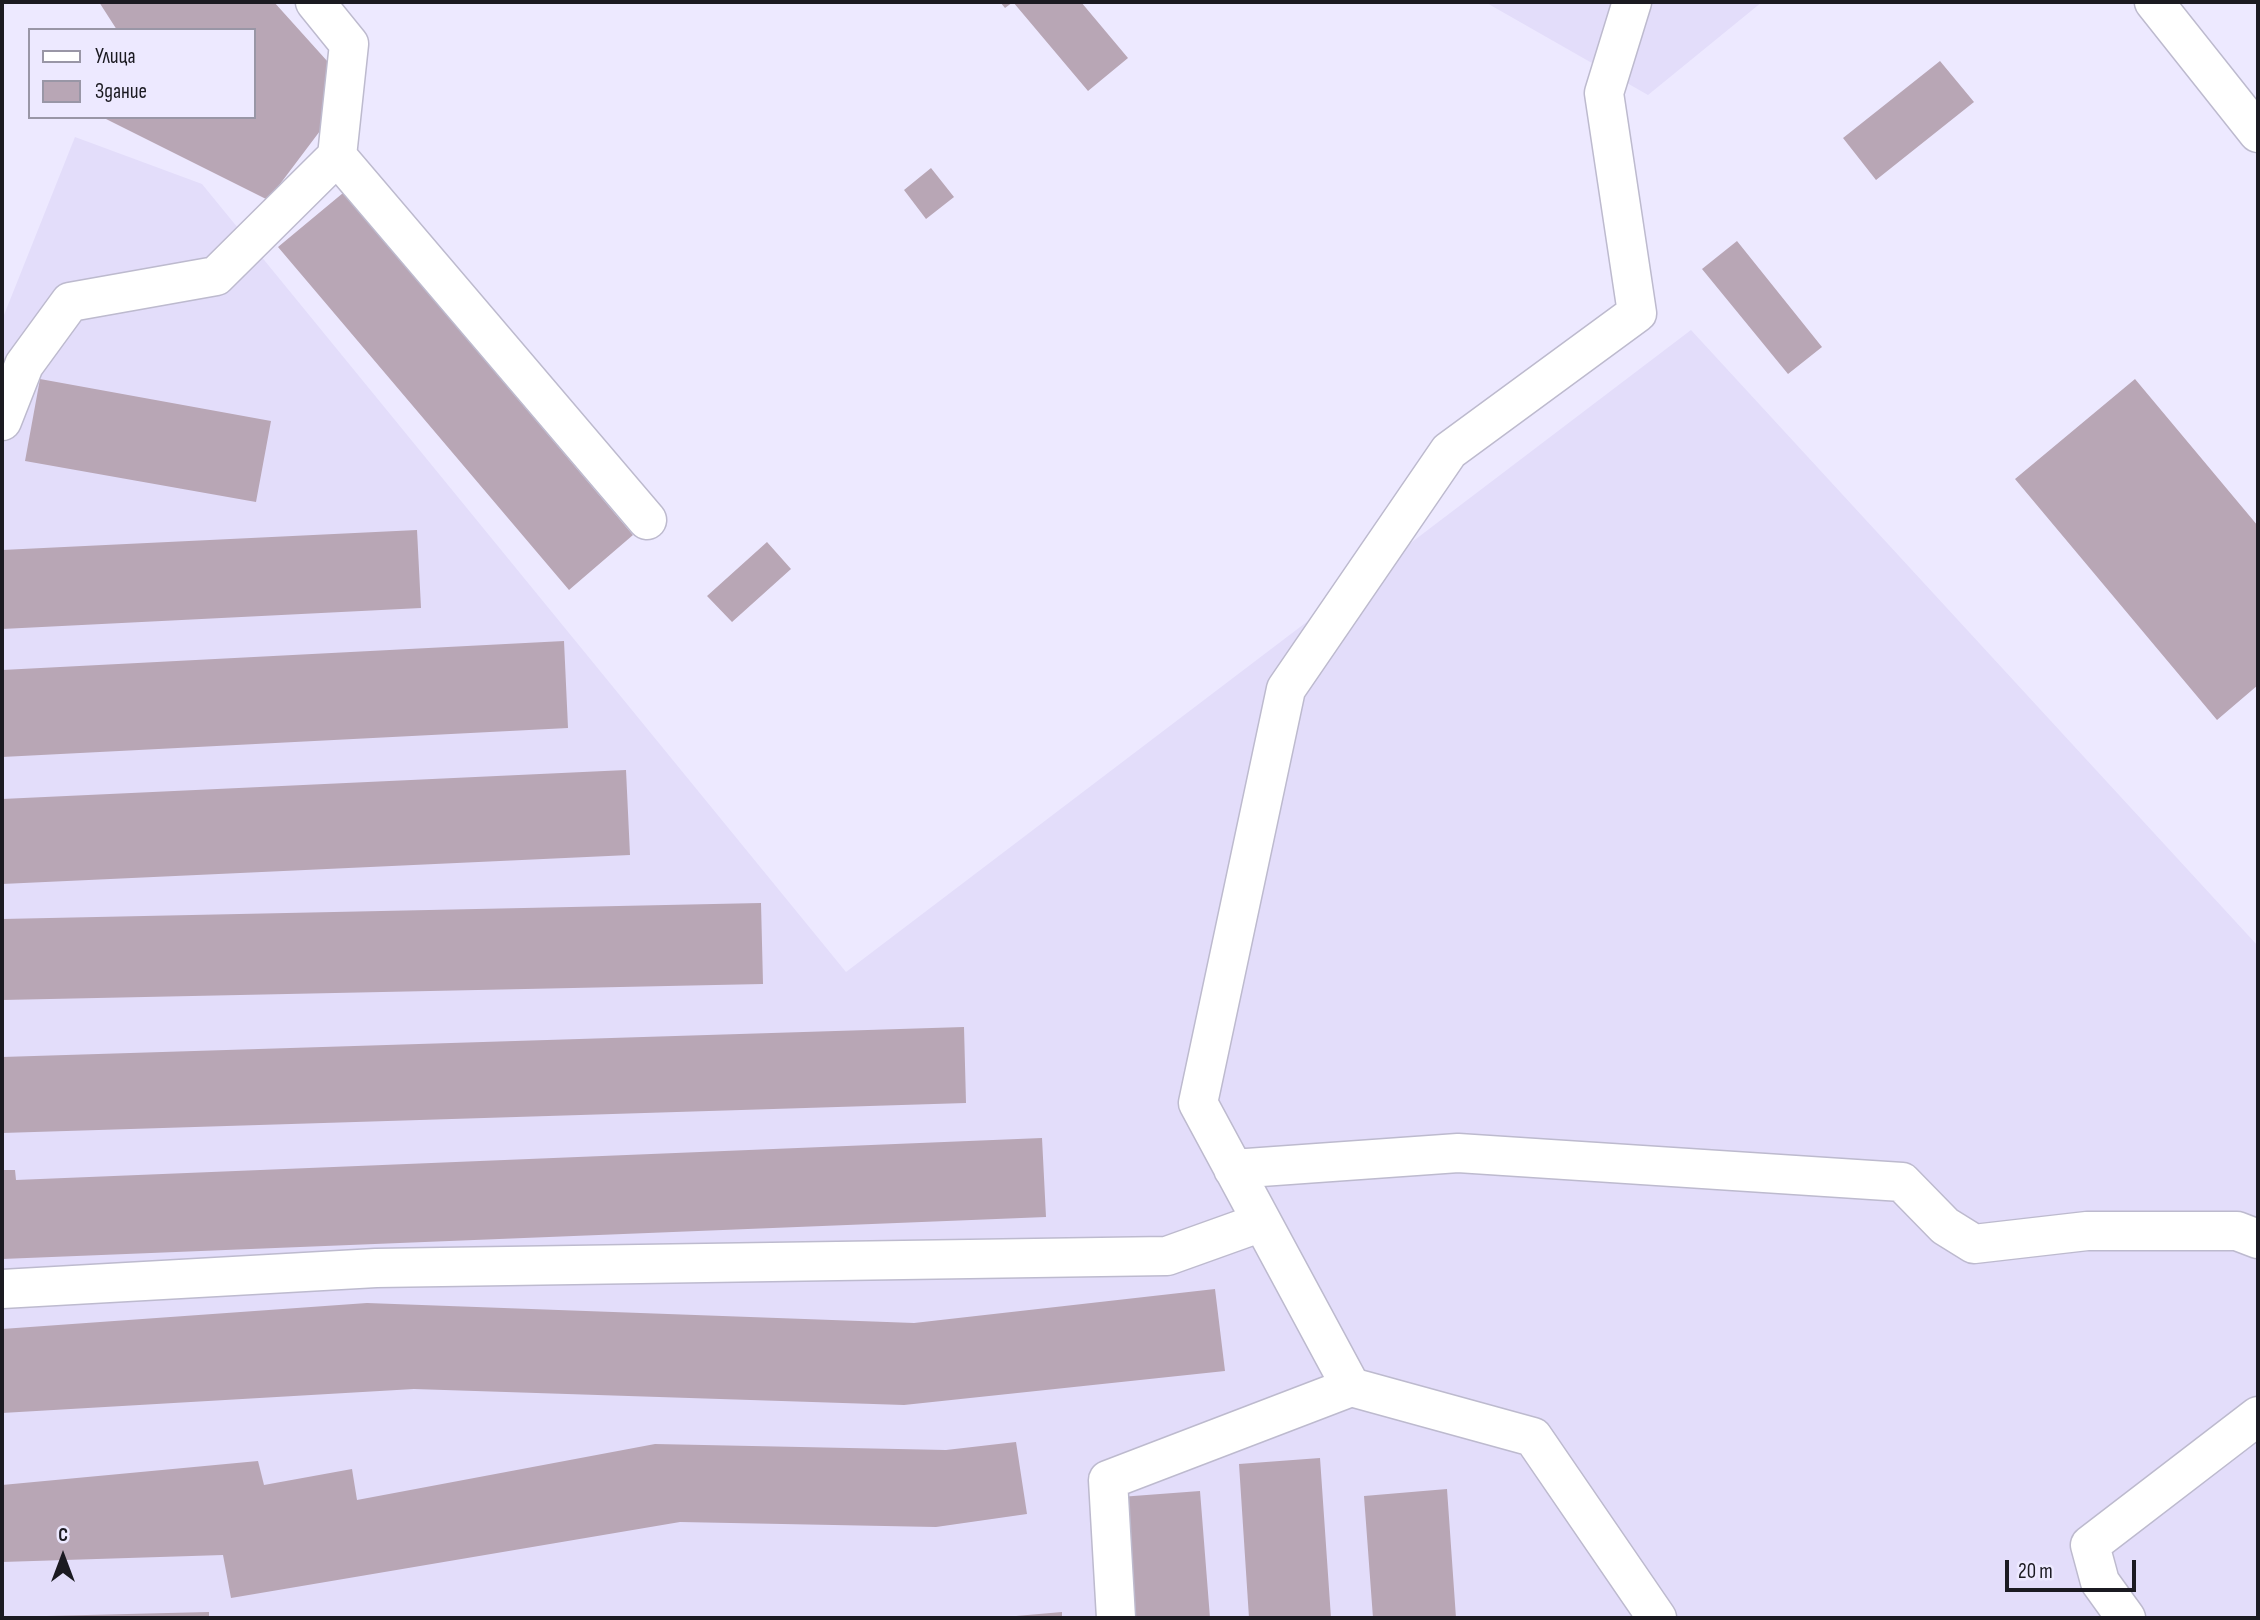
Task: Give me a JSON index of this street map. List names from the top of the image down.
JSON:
{
  "legend": ["Улица", "Здание"],
  "scale_bar": "20 m",
  "north": "top"
}
